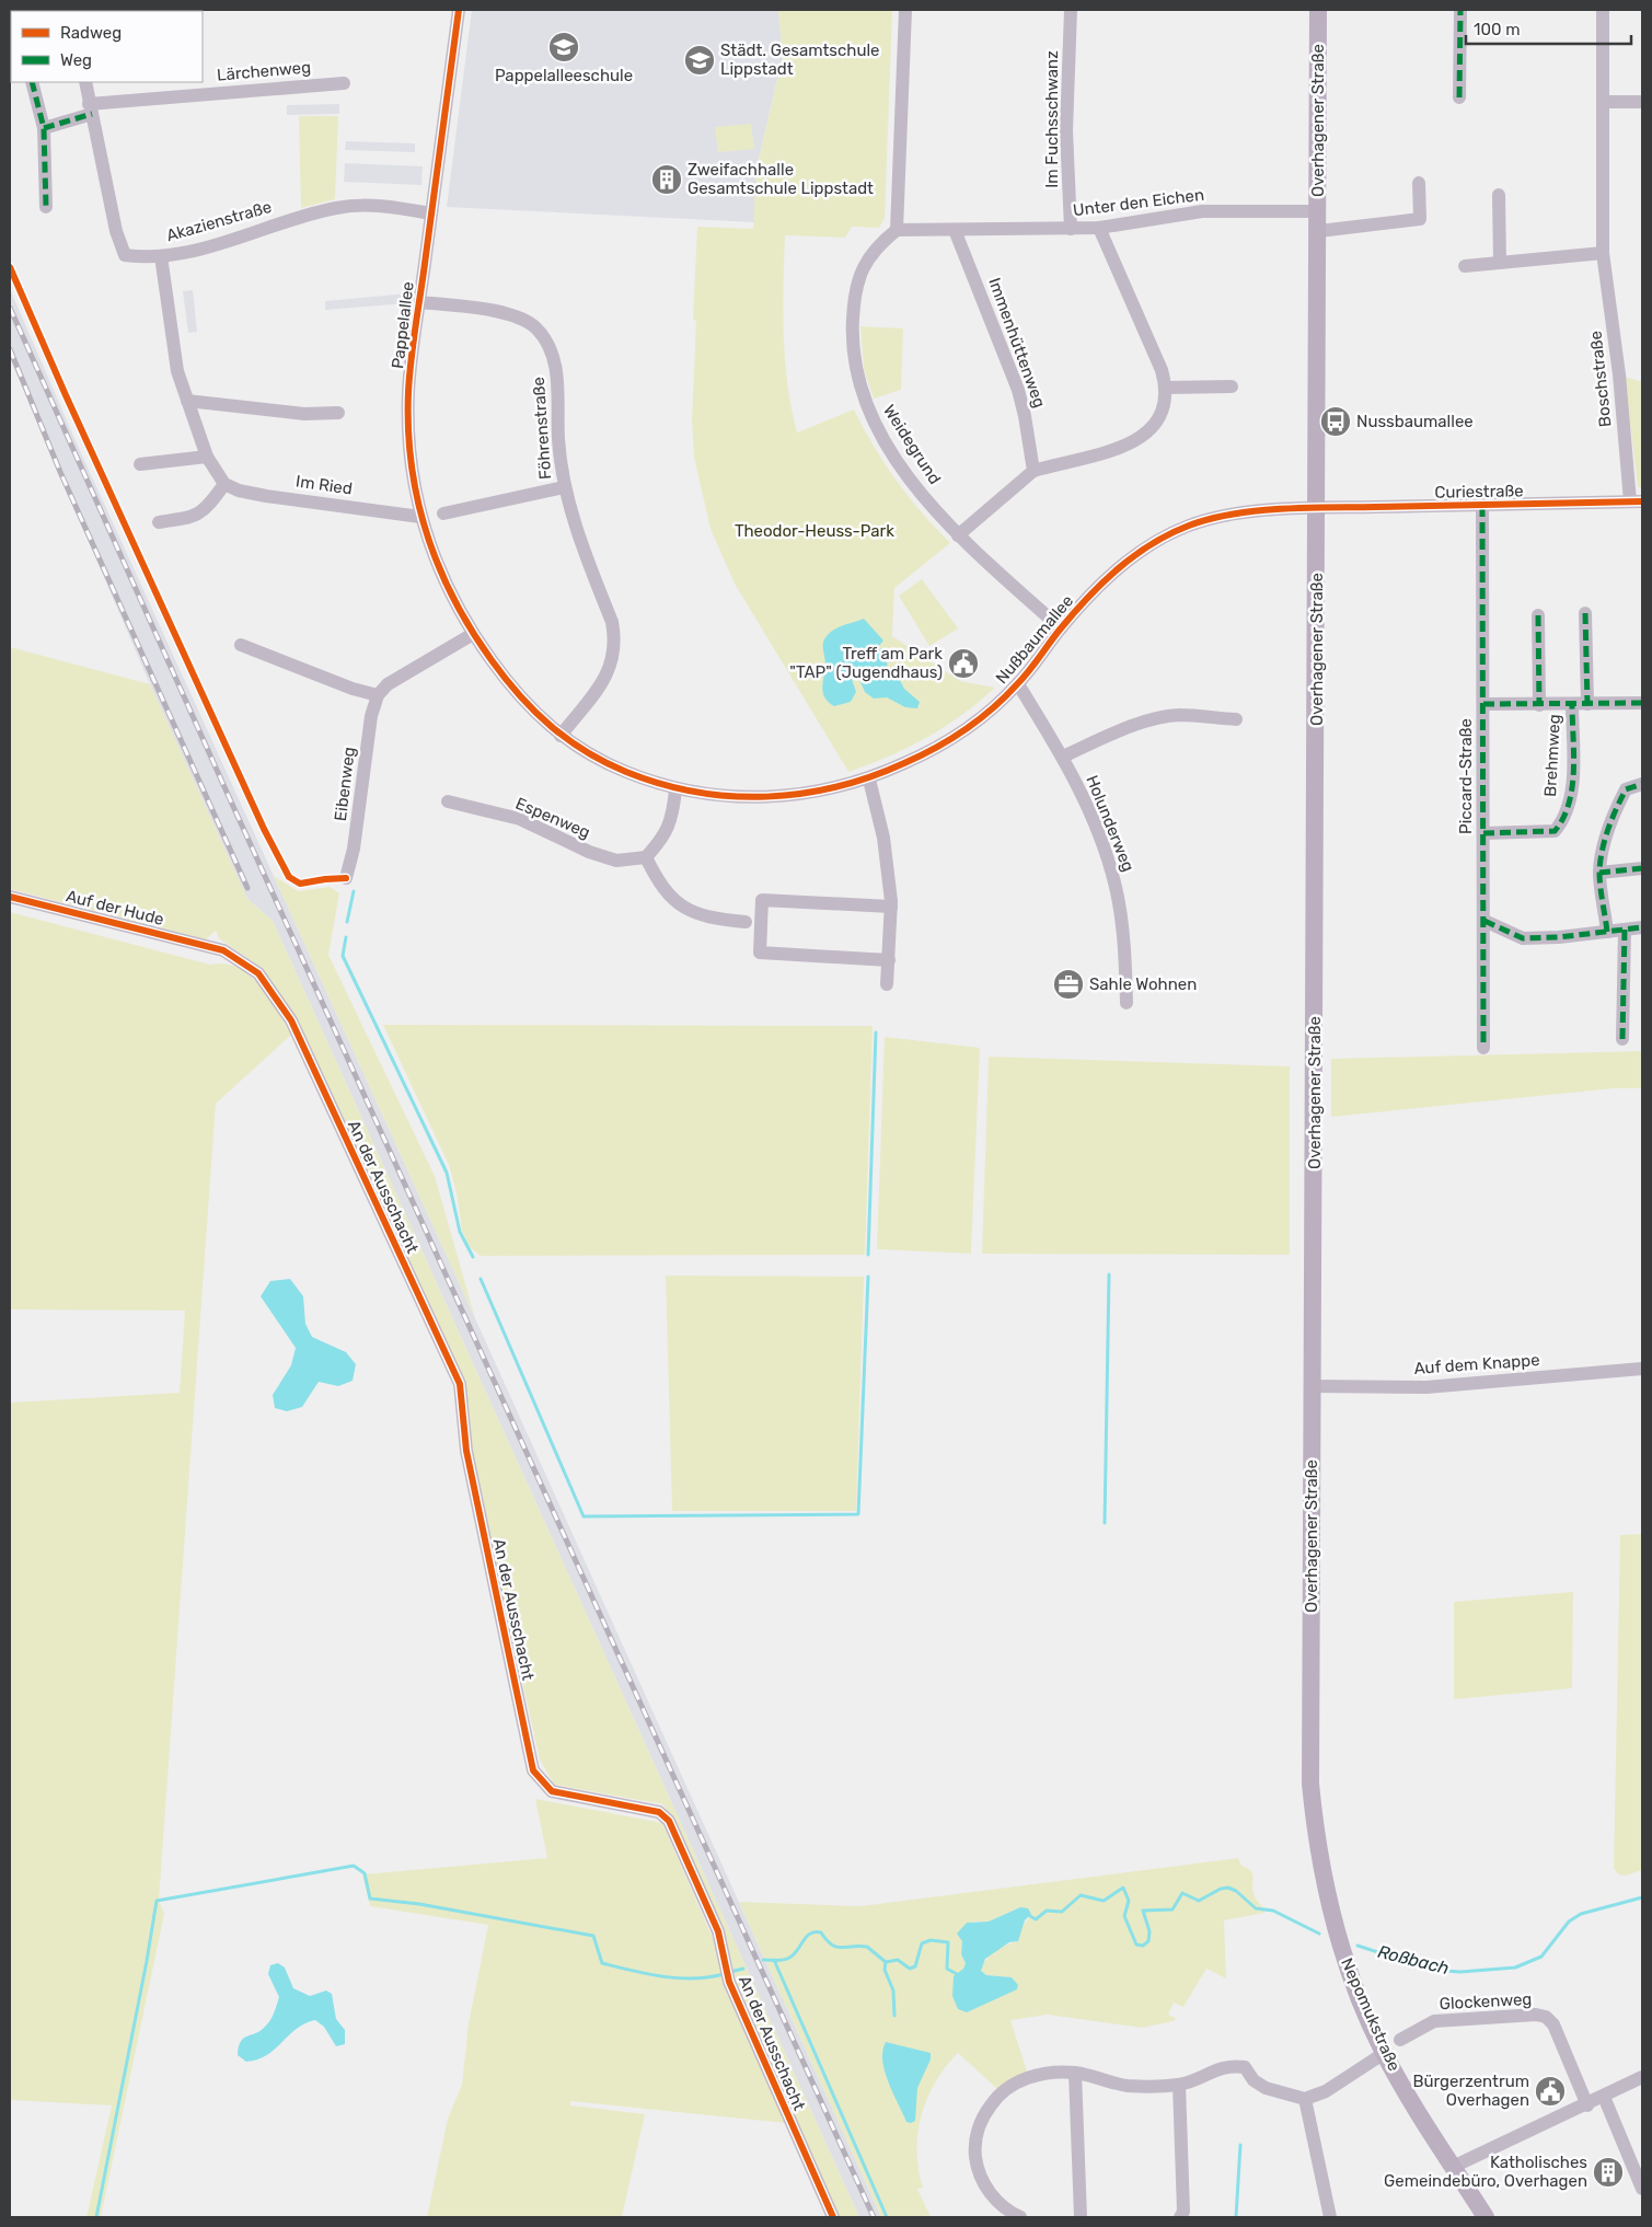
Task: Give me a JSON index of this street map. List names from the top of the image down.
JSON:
{
  "streets": {
    "main road": ["Overhagener Straße", "Nepomukstraße"],
    "street": [
      "Lärchenweg",
      "Im Fuchsschwanz",
      "Unter den Eichen",
      "Akazienstraße",
      "Pappelallee",
      "Immenhüttenweg",
      "Boschstraße",
      "Föhrenstraße",
      "Weidegrund",
      "Im Ried",
      "Curiestraße",
      "Nußbaumallee",
      "Brehmweg",
      "Piccard-Straße",
      "Eibenweg",
      "Espenweg",
      "Holunderweg",
      "Auf der Hude",
      "An der Ausschacht",
      "Auf dem Knappe",
      "Glockenweg"
    ]
  },
  "crossings": [
    ["Lärchenweg", "Akazienstraße"],
    ["Im Fuchsschwanz", "Unter den Eichen"],
    ["Overhagener Straße", "Unter den Eichen"],
    ["Overhagener Straße", "Curiestraße"],
    ["Overhagener Straße", "Nußbaumallee"],
    ["Overhagener Straße", "Auf dem Knappe"],
    ["Overhagener Straße", "Nepomukstraße"],
    ["Unter den Eichen", "Immenhüttenweg"],
    ["Unter den Eichen", "Weidegrund"],
    ["Akazienstraße", "Pappelallee"],
    ["Pappelallee", "Föhrenstraße"],
    ["Pappelallee", "Im Ried"],
    ["Pappelallee", "Nußbaumallee"],
    ["Boschstraße", "Curiestraße"],
    ["Föhrenstraße", "Nußbaumallee"],
    ["Weidegrund", "Nußbaumallee"],
    ["Curiestraße", "Nußbaumallee"],
    ["Curiestraße", "Piccard-Straße"],
    ["Nußbaumallee", "Holunderweg"],
    ["Brehmweg", "Piccard-Straße"],
    ["Auf der Hude", "An der Ausschacht"]
  ],
  "water": ["Roßbach"],
  "parks": ["Theodor-Heuss-Park"],
  "places": {
    "school or university": ["Pappelalleeschule", "Städt. Gesamtschule Lippstadt"],
    "building": ["Zweifachhalle Gesamtschule Lippstadt", "Katholisches Gemeindebüro, Overhagen"],
    "bus stop": ["Nussbaumallee"],
    "public building": ["Treff am Park \"TAP\" (Jugendhaus)", "Bürgerzentrum Overhagen"],
    "office": ["Sahle Wohnen"]
  },
  "legend": ["Radweg", "Weg"],
  "scale_bar": "100 m"
}
